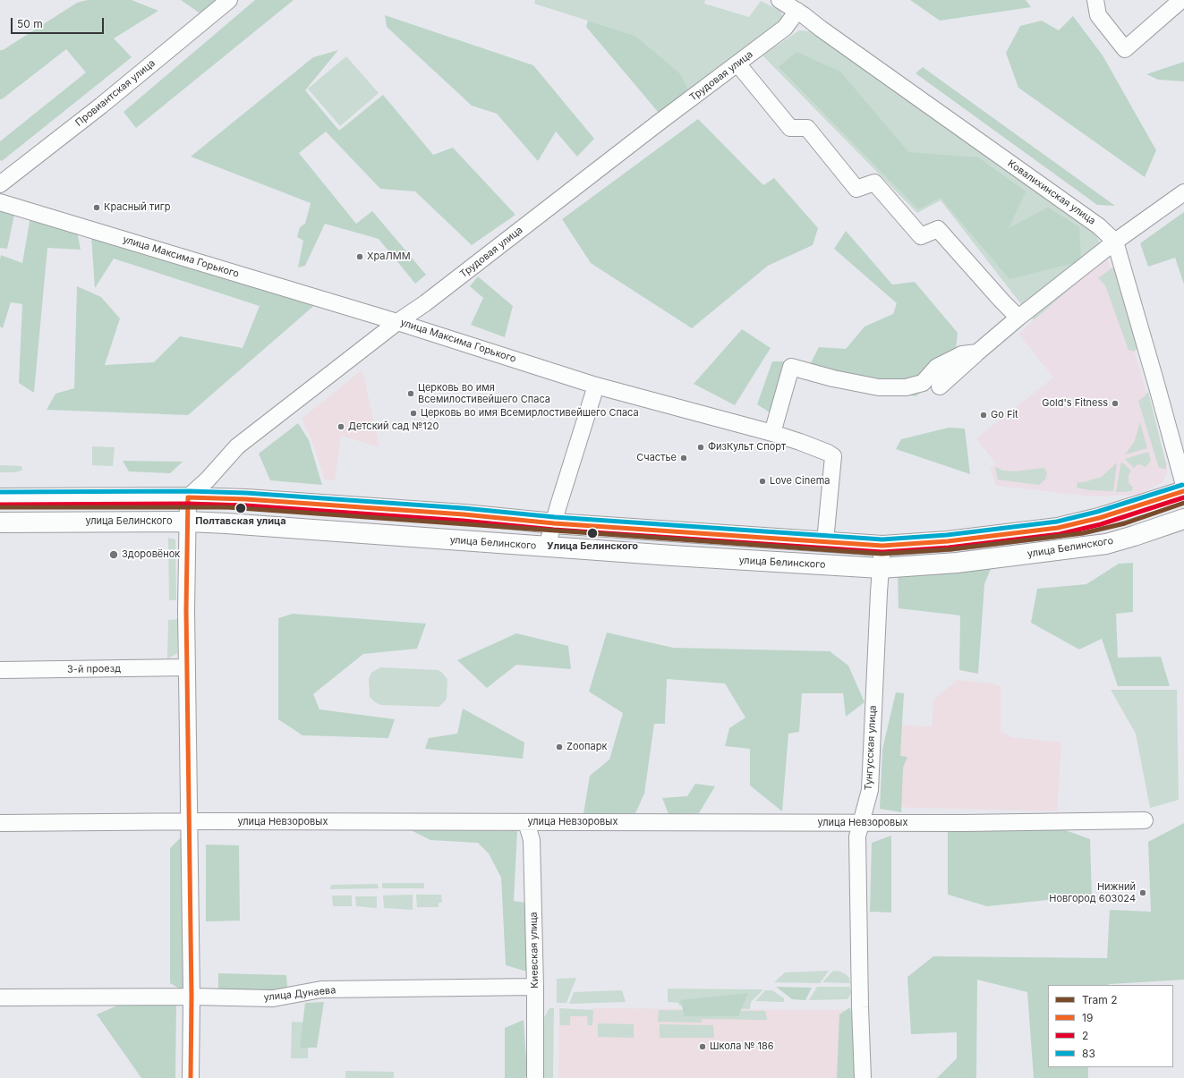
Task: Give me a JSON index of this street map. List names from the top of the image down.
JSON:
{
  "streets": {
    "main road": ["улица Белинского"],
    "street": [
      "Трудовая улица",
      "Провиантская улица",
      "Ковалихинская улица",
      "улица Максима Горького",
      "3-й проезд",
      "Тунгусская улица",
      "улица Невзоровых",
      "Киевская улица",
      "улица Дунаева"
    ]
  },
  "crossings": [
    ["Трудовая улица", "Ковалихинская улица"],
    ["Трудовая улица", "улица Максима Горького"],
    ["улица Белинского", "Тунгусская улица"],
    ["Тунгусская улица", "улица Невзоровых"],
    ["улица Невзоровых", "Киевская улица"],
    ["Киевская улица", "улица Дунаева"]
  ],
  "places": [
    "Красный тигр",
    "ХраЛММ",
    "Церковь во имя Всемилостивейшего Спаса",
    "Gold's Fitness",
    "Церковь во имя Всемирлостивейшего Спаса",
    "Go Fit",
    "Детский сад №120",
    "ФизКульт Спорт",
    "Счастье",
    "Love Cinema",
    "Полтавская улица",
    "Улица Белинского",
    "Здоровёнок",
    "Zooпарк",
    "Нижний Новгород 603024",
    "Школа № 186"
  ],
  "lines": [
    "transit line 83",
    "transit line 19",
    "transit line 2",
    "tram line 2"
  ],
  "legend": [
    "Tram 2",
    "19",
    "2",
    "83"
  ],
  "scale_bar": "50 m"
}
